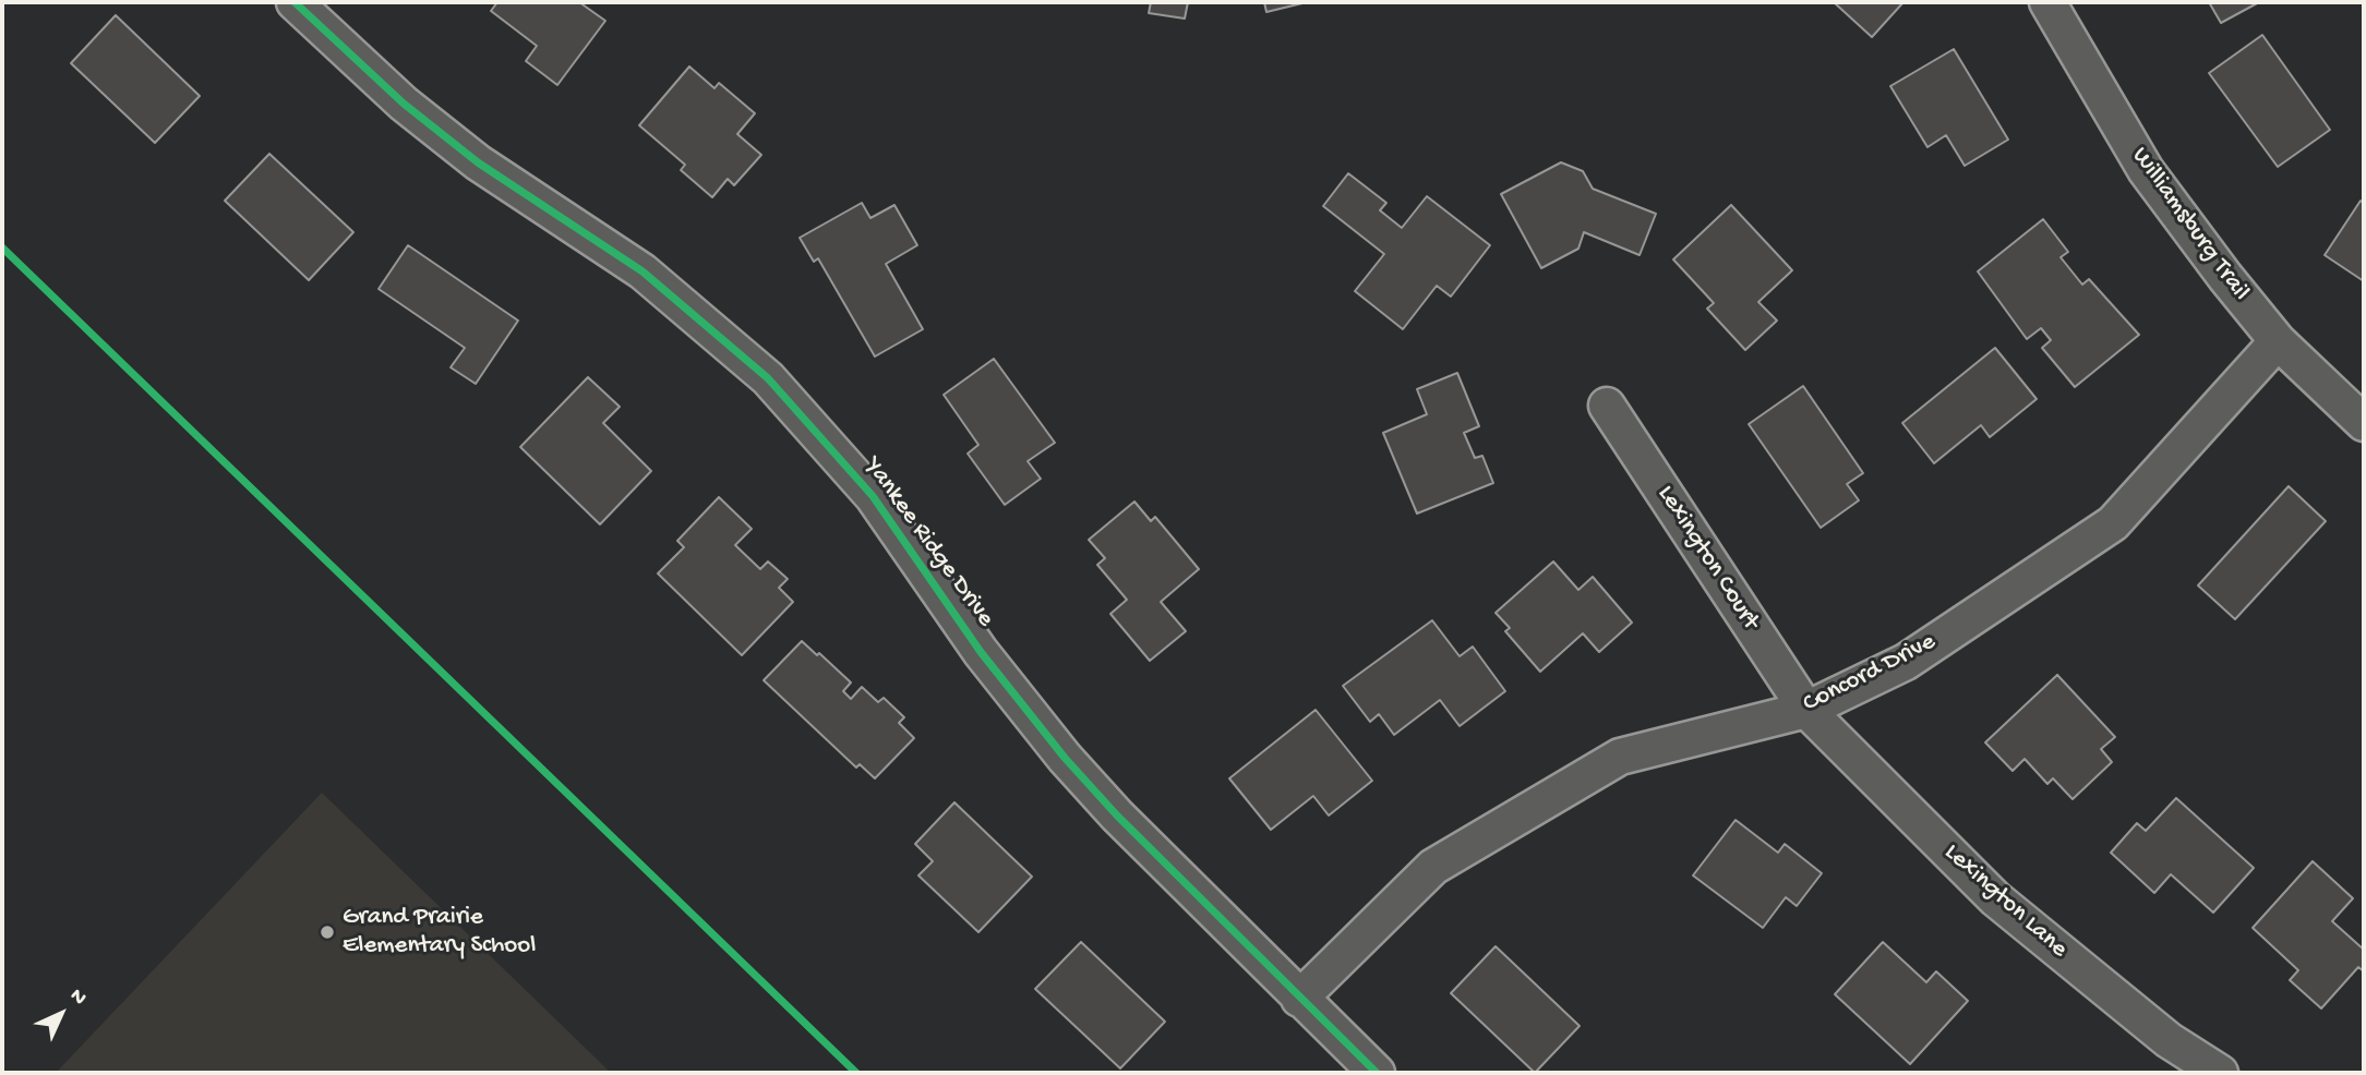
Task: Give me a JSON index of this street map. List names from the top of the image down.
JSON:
{
  "streets": {
    "street": [
      "Williamsburg Trail",
      "Yankee Ridge Drive",
      "Lexington Court",
      "Concord Drive",
      "Lexington Lane"
    ]
  },
  "crossings": [
    ["Williamsburg Trail", "Concord Drive"],
    ["Yankee Ridge Drive", "Concord Drive"],
    ["Lexington Court", "Concord Drive"],
    ["Lexington Court", "Lexington Lane"],
    ["Concord Drive", "Lexington Lane"]
  ],
  "places": ["Grand Prairie Elementary School"],
  "north": "top right"
}
